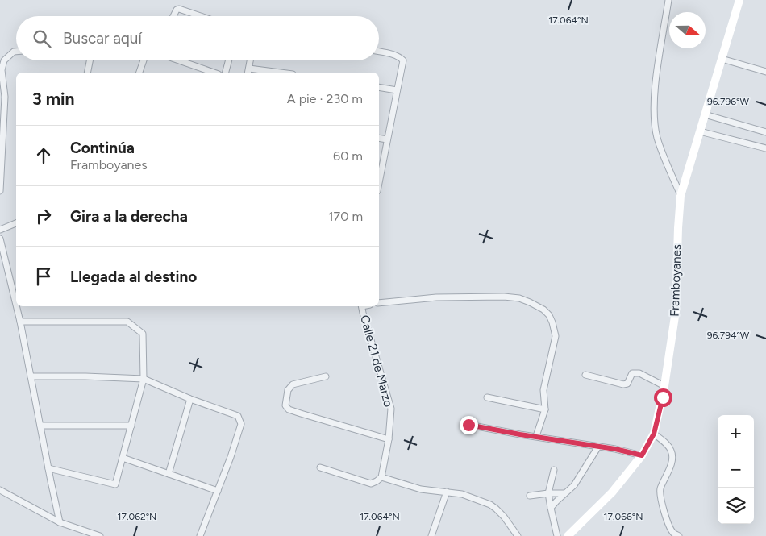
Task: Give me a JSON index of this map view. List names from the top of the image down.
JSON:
{
  "streets": {
    "main road": ["Framboyanes"],
    "street": ["Calle 21 de Marzo"]
  },
  "north": "right",
  "page": {
    "search": "Buscar aquí",
    "heading": ["3 min", "A pie · 230 m"],
    "list": [
      ["Continúa", "Framboyanes", "60 m"],
      ["Gira a la derecha", "170 m"],
      "Llegada al destino"
    ],
    "map_buttons": ["+", "−"]
  },
  "coordinates": [
    "17.064°N",
    "96.796°W",
    "96.794°W",
    "17.062°N",
    "17.066°N"
  ]
}
